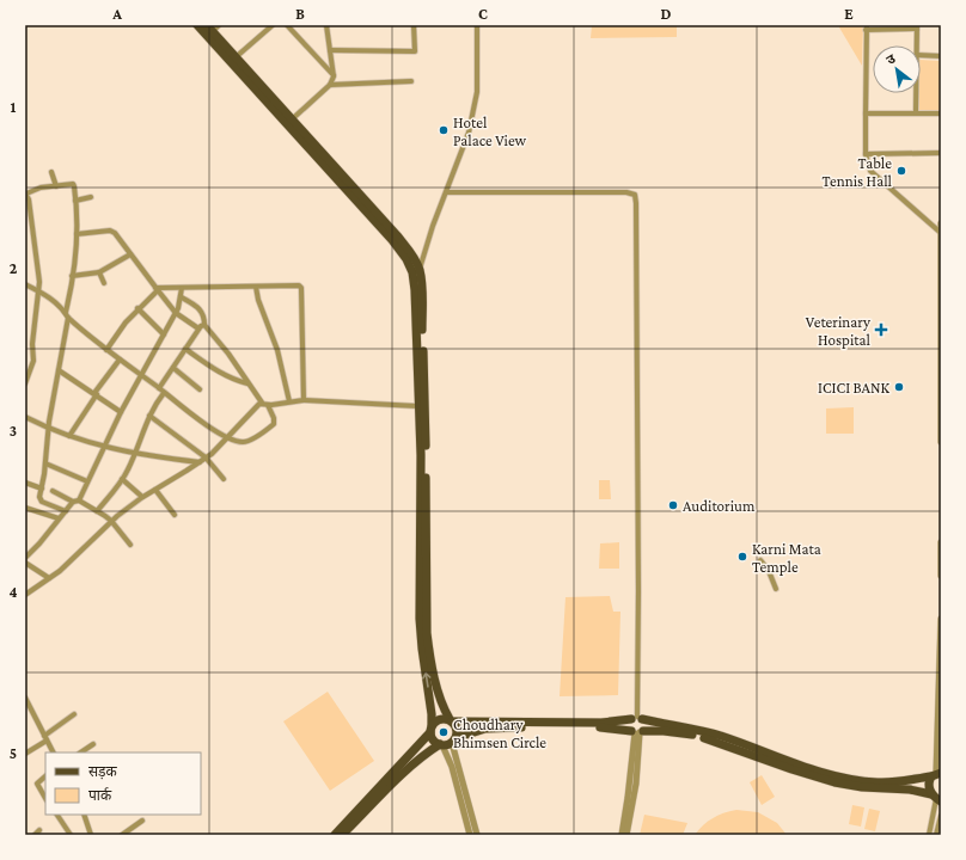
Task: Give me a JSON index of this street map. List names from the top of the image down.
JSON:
{
  "places": {
    "other": [
      "Hotel Palace View",
      "Table Tennis Hall",
      "ICICI BANK",
      "Auditorium",
      "Karni Mata Temple",
      "Choudhary Bhimsen Circle"
    ],
    "health": ["Veterinary Hospital"]
  },
  "legend": ["सड़क", "पार्क"],
  "north": "top left",
  "grid": {
    "columns": [
      "A",
      "B",
      "C",
      "D",
      "E"
    ],
    "rows": [
      "1",
      "2",
      "3",
      "4",
      "5"
    ]
  }
}
